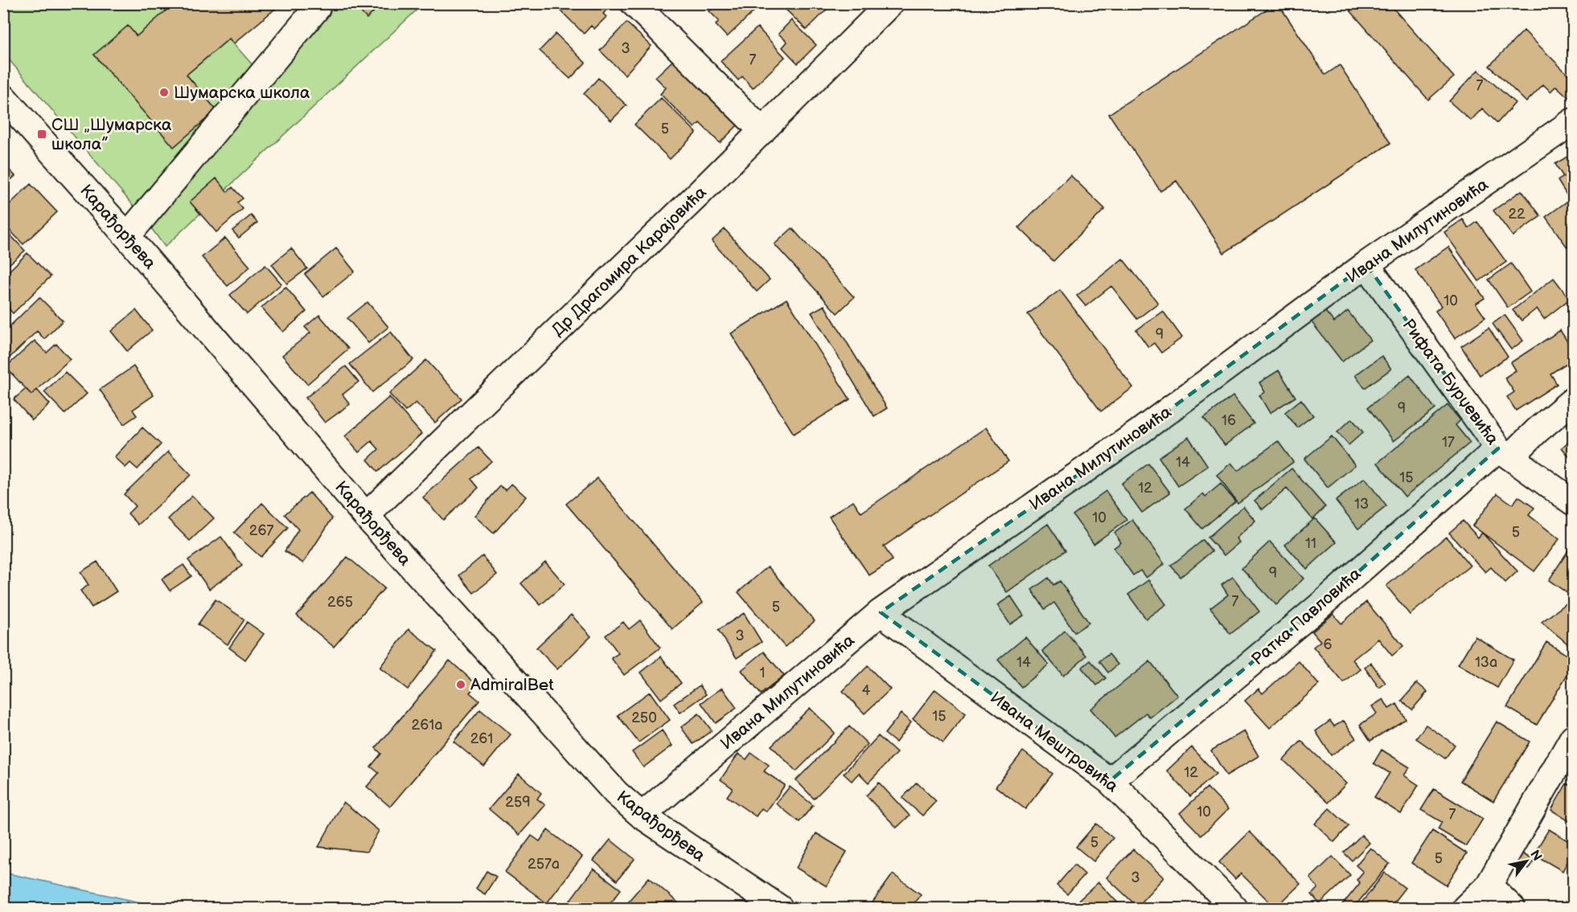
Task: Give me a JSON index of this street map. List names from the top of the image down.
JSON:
{
  "streets": {
    "street": [
      "Карађорђева",
      "Ивана Милутиновића",
      "Др Драгомира Карајовића",
      "Рифата Бурџевића",
      "Ратка Павловића",
      "Ивана Мештровића"
    ]
  },
  "crossings": [
    ["Карађорђева", "Ивана Милутиновића"],
    ["Карађорђева", "Др Драгомира Карајовића"],
    ["Ивана Милутиновића", "Рифата Бурџевића"],
    ["Ивана Милутиновића", "Ивана Мештровића"],
    ["Рифата Бурџевића", "Ратка Павловића"],
    ["Ратка Павловића", "Ивана Мештровића"]
  ],
  "places": {
    "other": ["Шумарска школа", "AdmiralBet"],
    "transit": ["СШ „Шумарска школа”"]
  },
  "house_numbers": [
    "3",
    "7",
    "7",
    "5",
    "22",
    "10",
    "9",
    "9",
    "16",
    "17",
    "14",
    "15",
    "12",
    "13",
    "10",
    "267",
    "5",
    "11",
    "9",
    "7",
    "265",
    "5",
    "3",
    "6",
    "14",
    "13a",
    "1",
    "4",
    "15",
    "250",
    "261a",
    "261",
    "12",
    "259",
    "10",
    "7",
    "5",
    "5",
    "257a",
    "3"
  ],
  "north": "top right"
}
